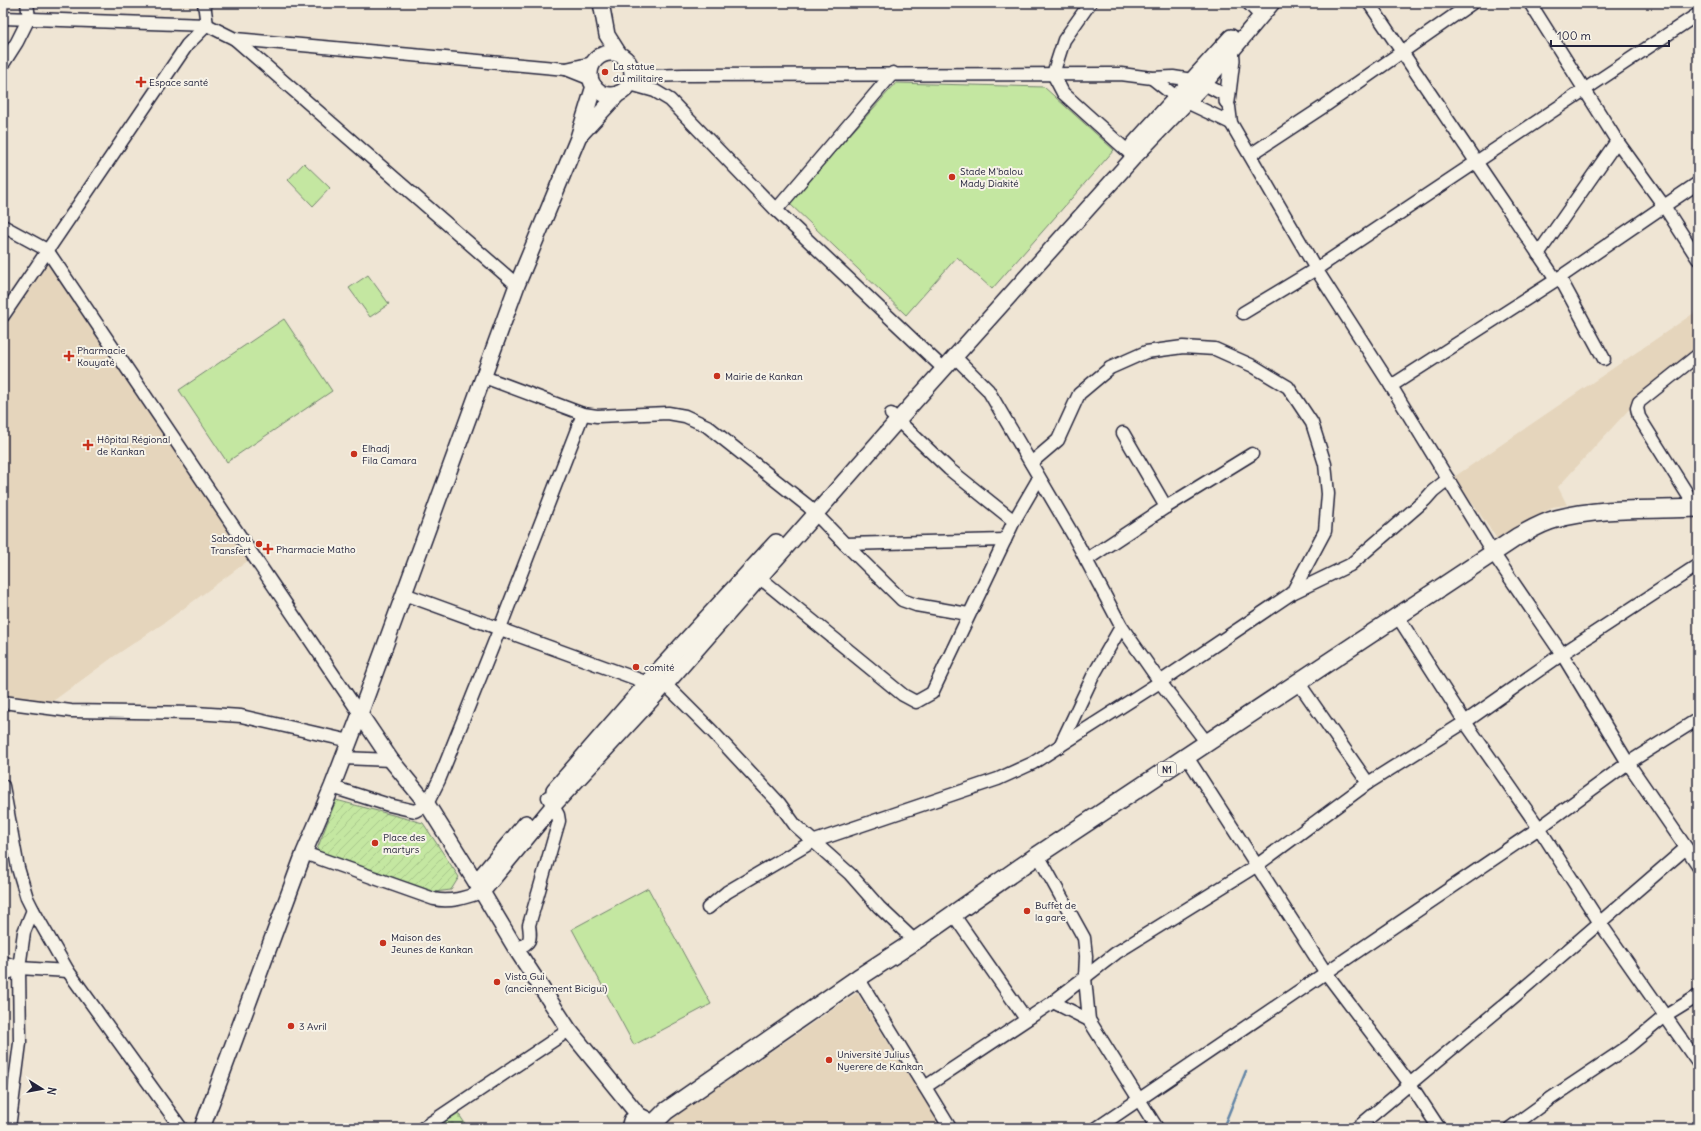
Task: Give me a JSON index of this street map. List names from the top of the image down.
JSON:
{
  "streets": {
    "highway": ["N1"]
  },
  "places": {
    "other": [
      "La statue du militaire",
      "Stade M'balou Mady Diakité",
      "Mairie de Kankan",
      "Elhadj Fila Camara",
      "Sabadou Transfert",
      "comité",
      "Place des martyrs",
      "Buffet de la gare",
      "Maison des Jeunes de Kankan",
      "Vista Gui (anciennement Bicigui)",
      "3 Avril",
      "Université Julius Nyerere de Kankan"
    ],
    "health": [
      "Espace santé",
      "Pharmacie Kouyaté",
      "Hôpital Régional de Kankan",
      "Pharmacie Matho"
    ]
  },
  "scale_bar": "100 m",
  "north": "right"
}
